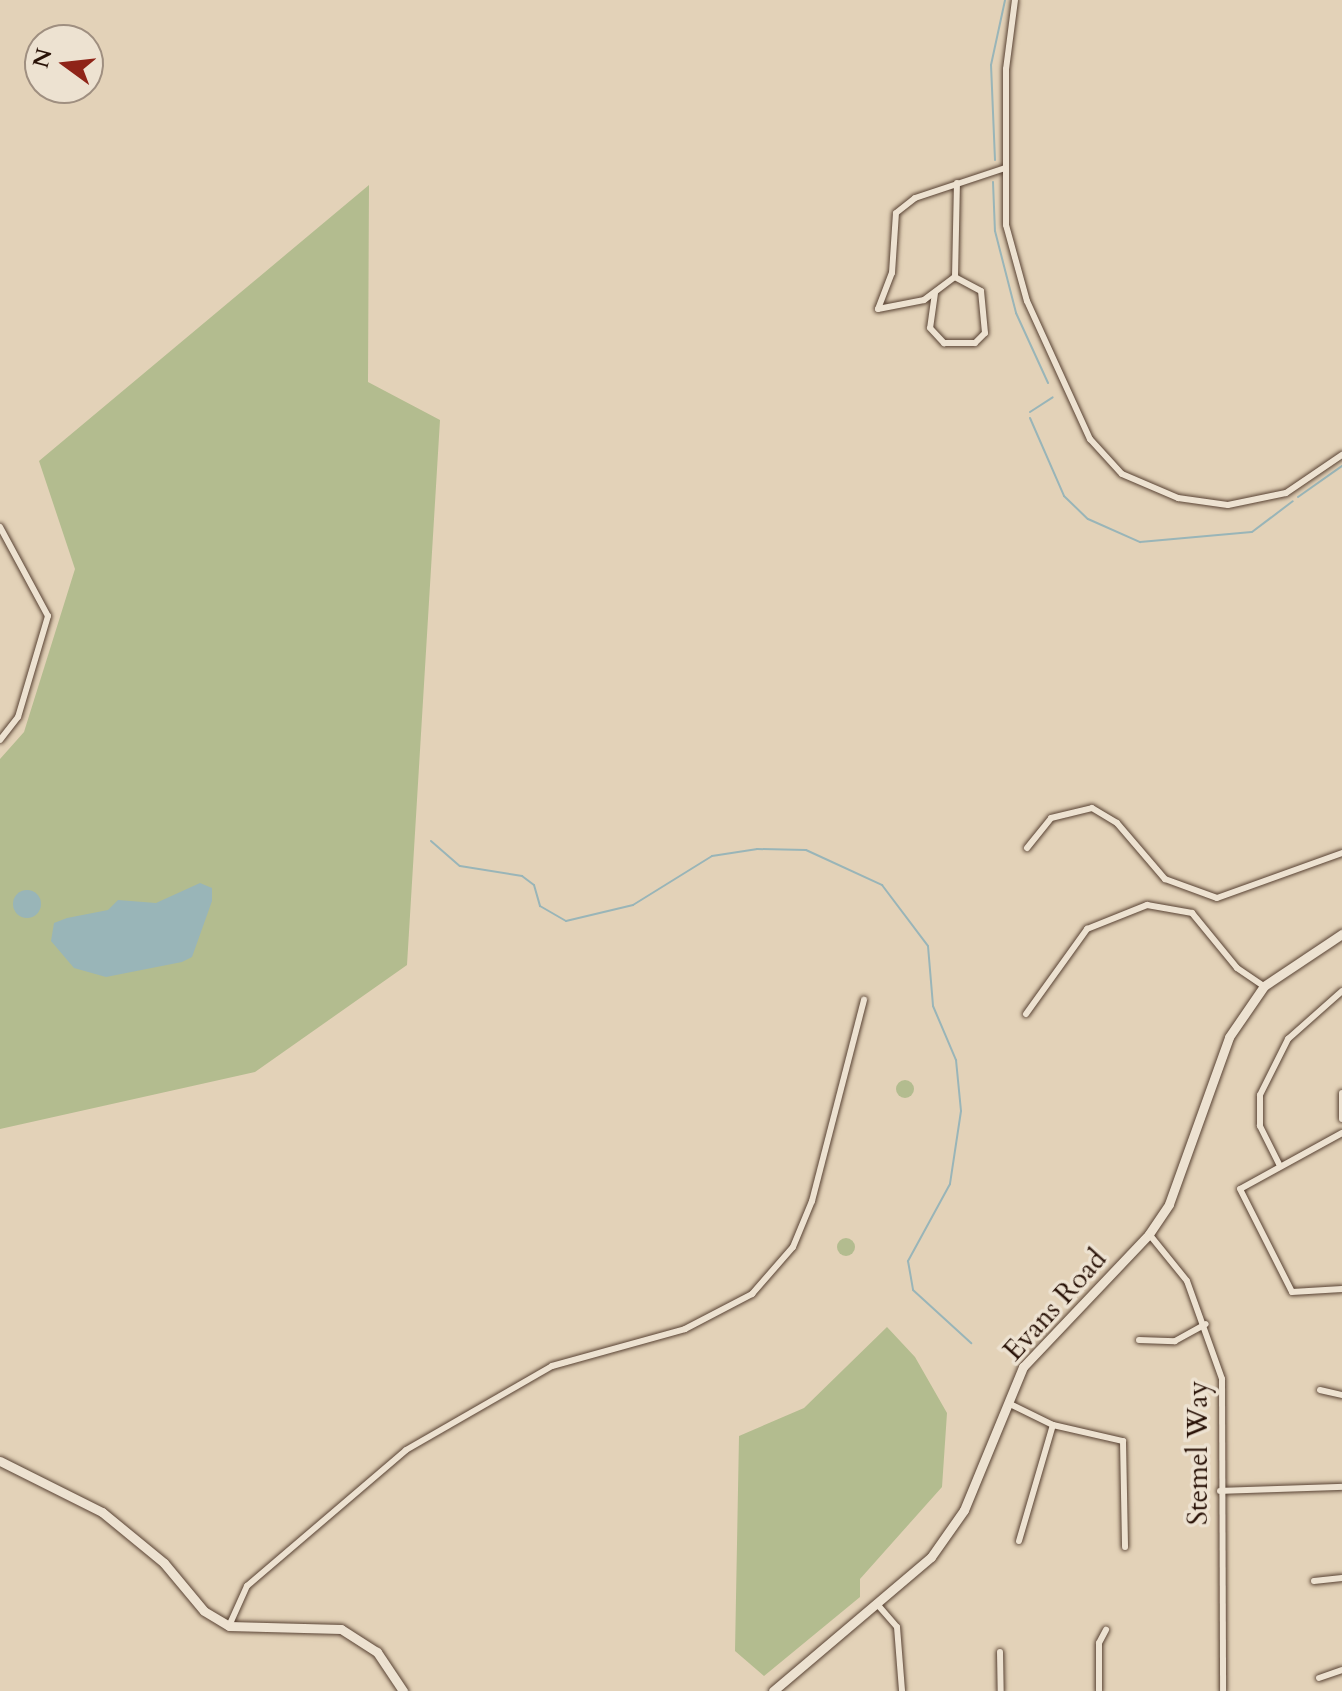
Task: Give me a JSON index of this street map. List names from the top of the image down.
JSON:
{
  "streets": {
    "street": ["Evans Road", "Stemel Way"]
  },
  "crossings": [
    ["Evans Road", "Stemel Way"]
  ],
  "north": "left"
}
